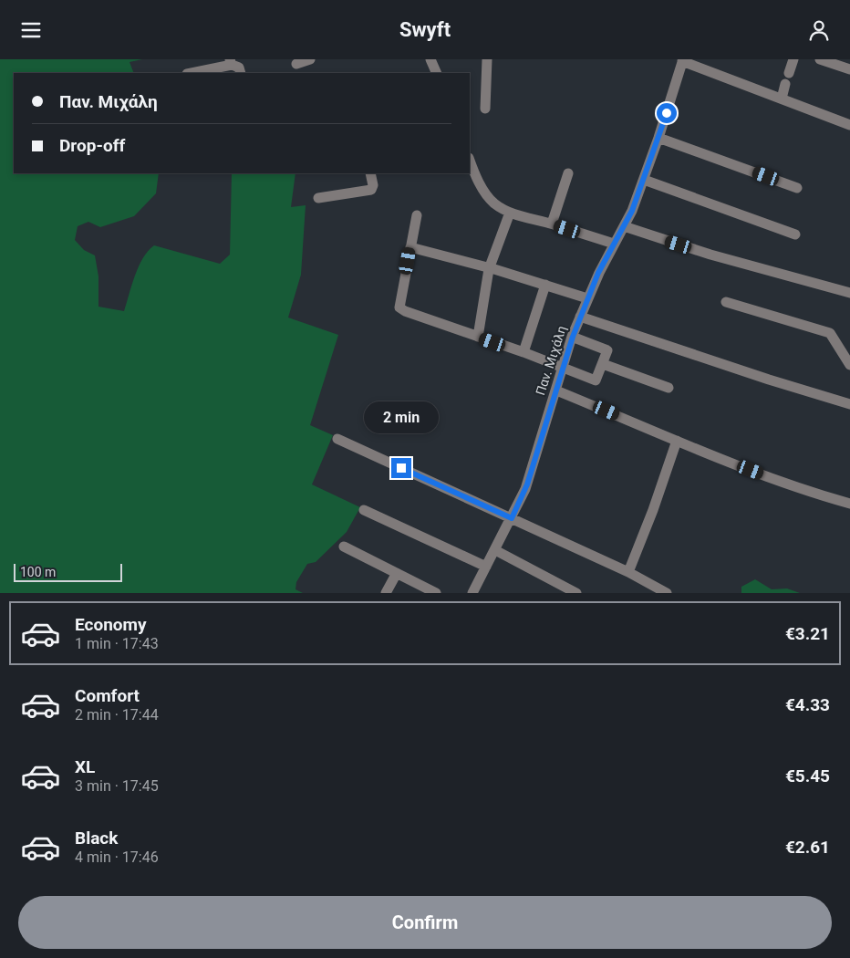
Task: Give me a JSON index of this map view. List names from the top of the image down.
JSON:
{
  "streets": {
    "street": ["Παν. Μιχάλη"]
  },
  "scale_bar": "100 m",
  "page": {
    "header": "Swyft",
    "banner": ["Παν. Μιχάλη", "Drop-off"],
    "bubble": "2 min",
    "scale": "100 m",
    "list": [
      {
        "name": "Economy",
        "note": "1 min · 17:43",
        "value": "€3.21"
      },
      {
        "name": "Comfort",
        "note": "2 min · 17:44",
        "value": "€4.33"
      },
      {
        "name": "XL",
        "note": "3 min · 17:45",
        "value": "€5.45"
      },
      {
        "name": "Black",
        "note": "4 min · 17:46",
        "value": "€2.61"
      }
    ],
    "buttons": "Confirm"
  }
}
